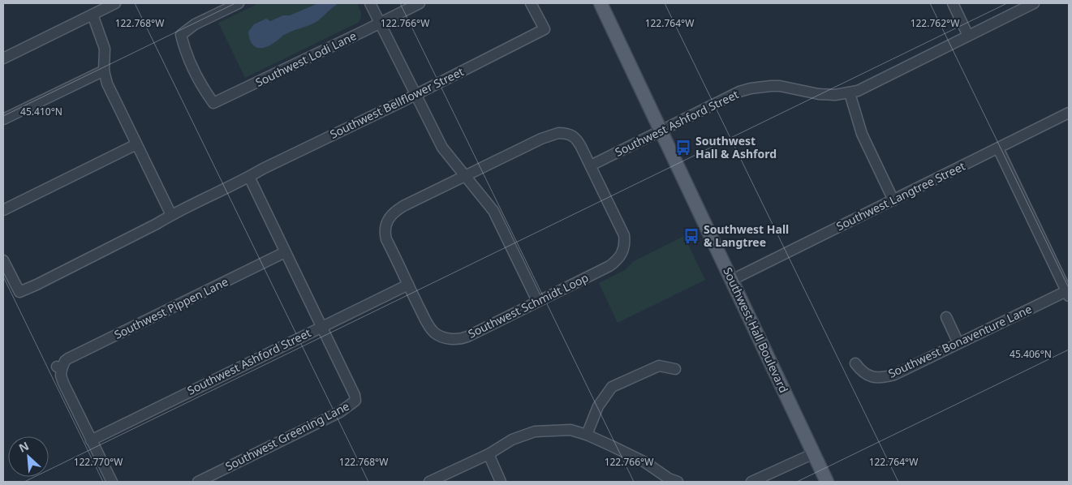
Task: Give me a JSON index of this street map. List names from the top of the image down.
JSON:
{
  "streets": {
    "main road": ["Southwest Hall Boulevard"],
    "street": [
      "Southwest Lodi Lane",
      "Southwest Bellflower Street",
      "Southwest Ashford Street",
      "Southwest Langtree Street",
      "Southwest Schmidt Loop",
      "Southwest Pippen Lane",
      "Southwest Bonaventure Lane",
      "Southwest Greening Lane"
    ]
  },
  "crossings": [
    ["Southwest Ashford Street", "Southwest Schmidt Loop"],
    ["Southwest Ashford Street", "Southwest Pippen Lane"],
    ["Southwest Ashford Street", "Southwest Hall Boulevard"],
    ["Southwest Ashford Street", "Southwest Greening Lane"],
    ["Southwest Langtree Street", "Southwest Hall Boulevard"]
  ],
  "places": {
    "bus stop": ["Southwest Hall & Ashford", "Southwest Hall & Langtree"]
  },
  "north": "top left",
  "coordinates": [
    "122.762°W",
    "122.768°W",
    "122.766°W",
    "122.764°W",
    "45.410°N",
    "45.406°N",
    "122.770°W"
  ]
}
